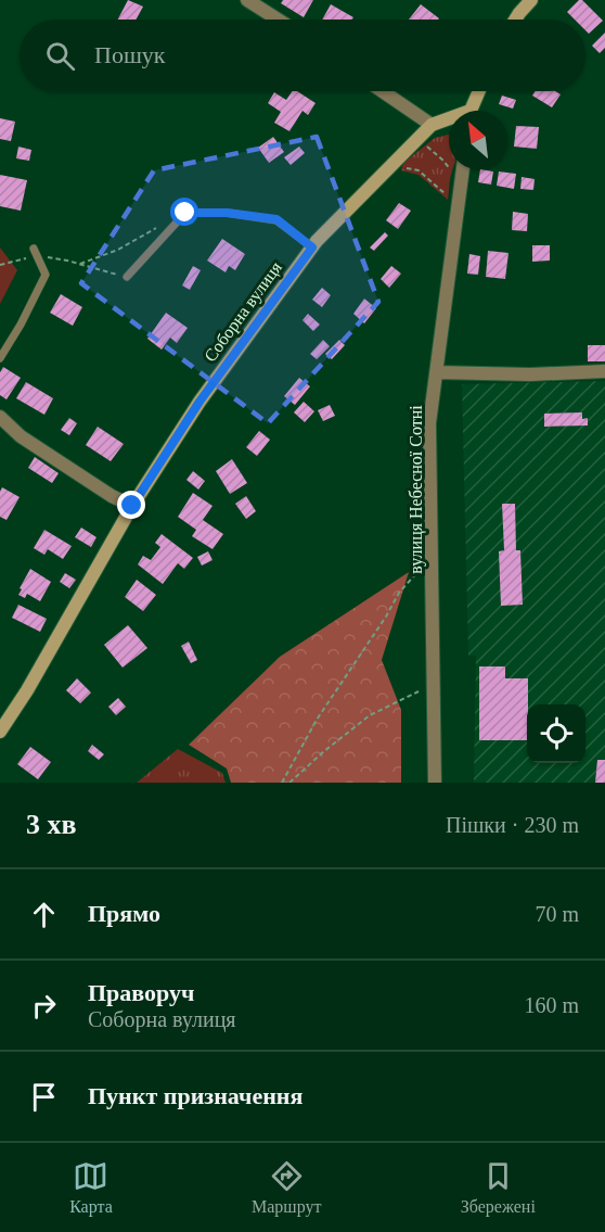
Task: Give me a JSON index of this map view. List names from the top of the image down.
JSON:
{
  "streets": {
    "main road": ["Соборна вулиця"],
    "street": ["вулиця Небесної Сотні"]
  },
  "north": "top left",
  "page": {
    "search": "Пошук",
    "heading": ["3 хв", "Пішки · 230 m"],
    "list": [
      ["Прямо", "70 m"],
      ["Праворуч", "Соборна вулиця", "160 m"],
      "Пункт призначення"
    ],
    "nav": ["Карта", "Маршрут", "Збережені"]
  }
}
